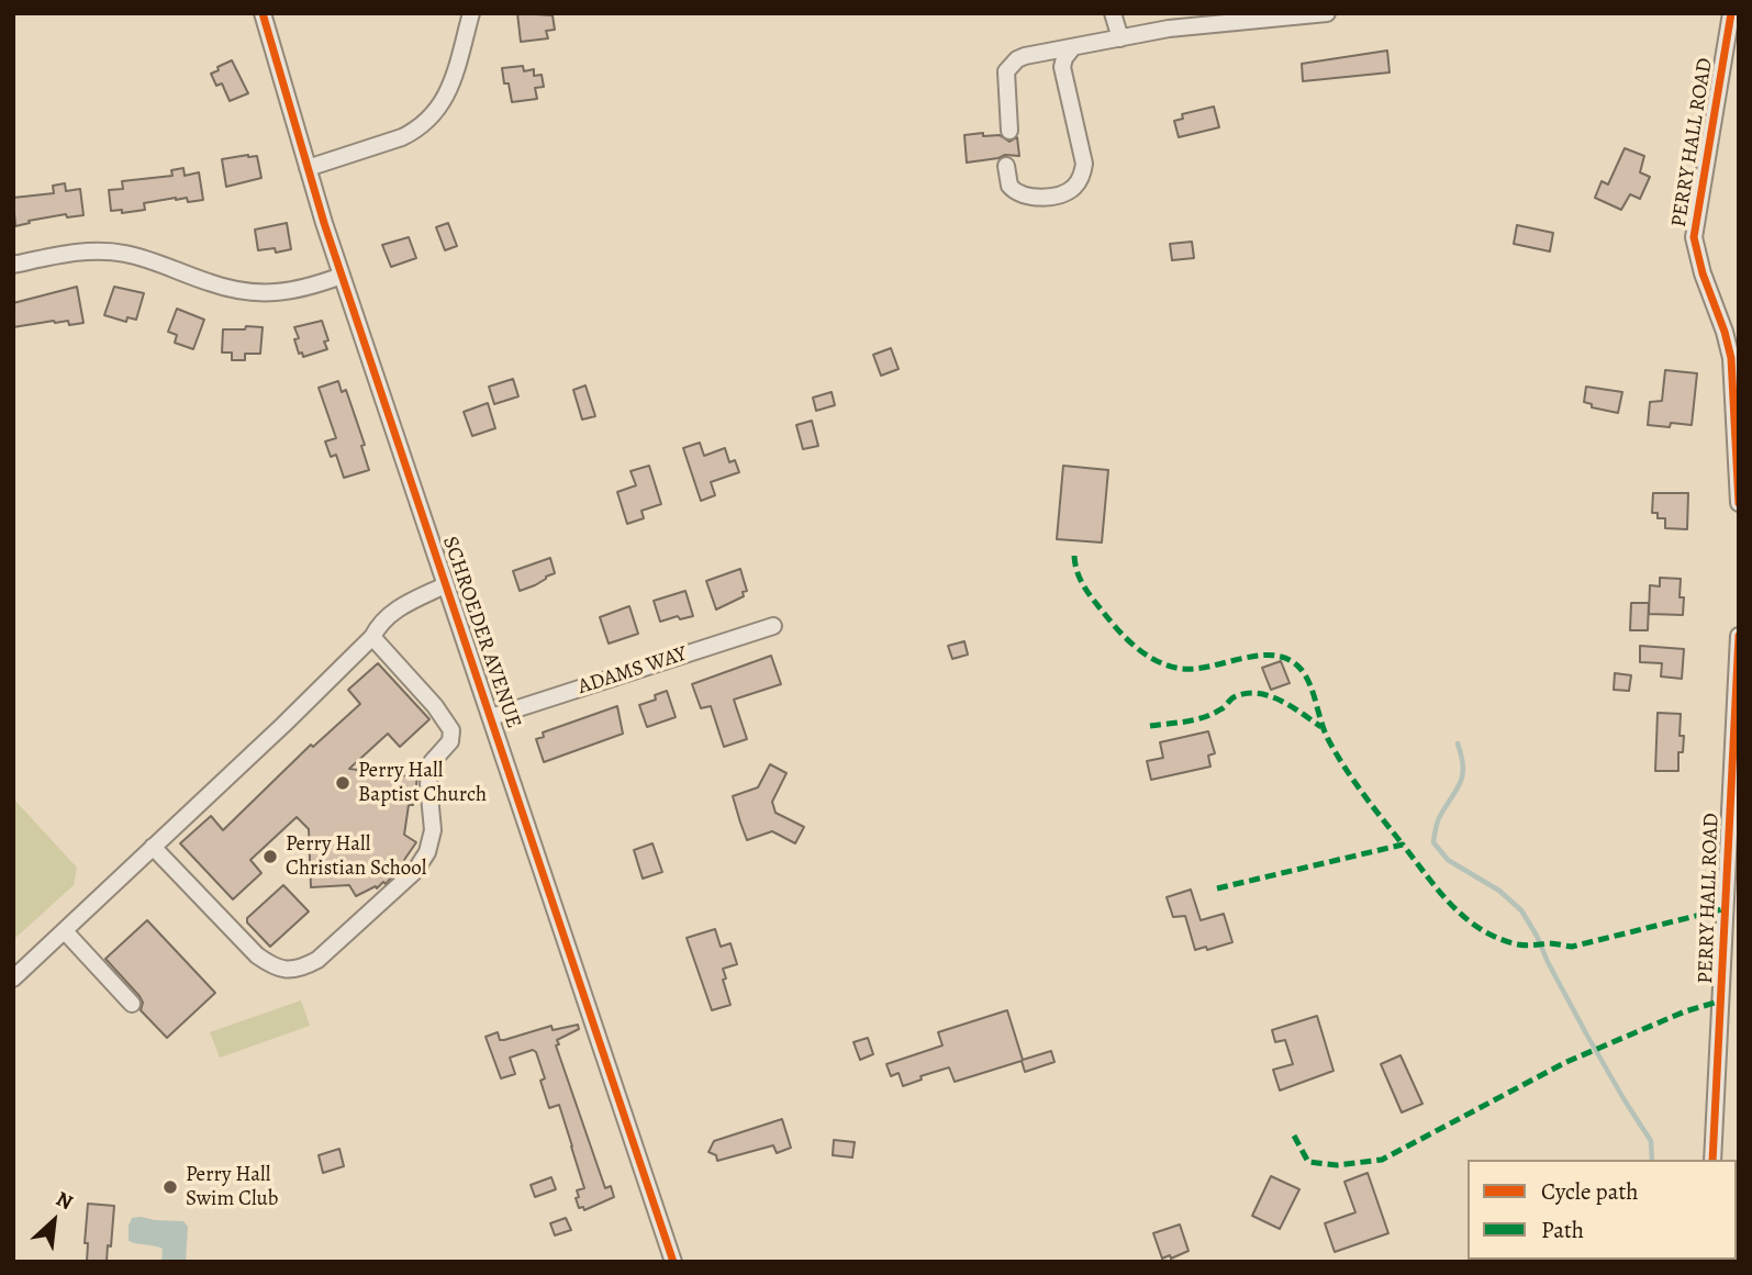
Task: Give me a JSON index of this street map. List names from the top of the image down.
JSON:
{
  "streets": {
    "street": ["PERRY HALL ROAD", "SCHROEDER AVENUE", "ADAMS WAY"]
  },
  "crossings": [
    ["SCHROEDER AVENUE", "ADAMS WAY"]
  ],
  "places": ["Perry Hall Baptist Church", "Perry Hall Christian School", "Perry Hall Swim Club"],
  "legend": ["Cycle path", "Path"],
  "north": "top right"
}
